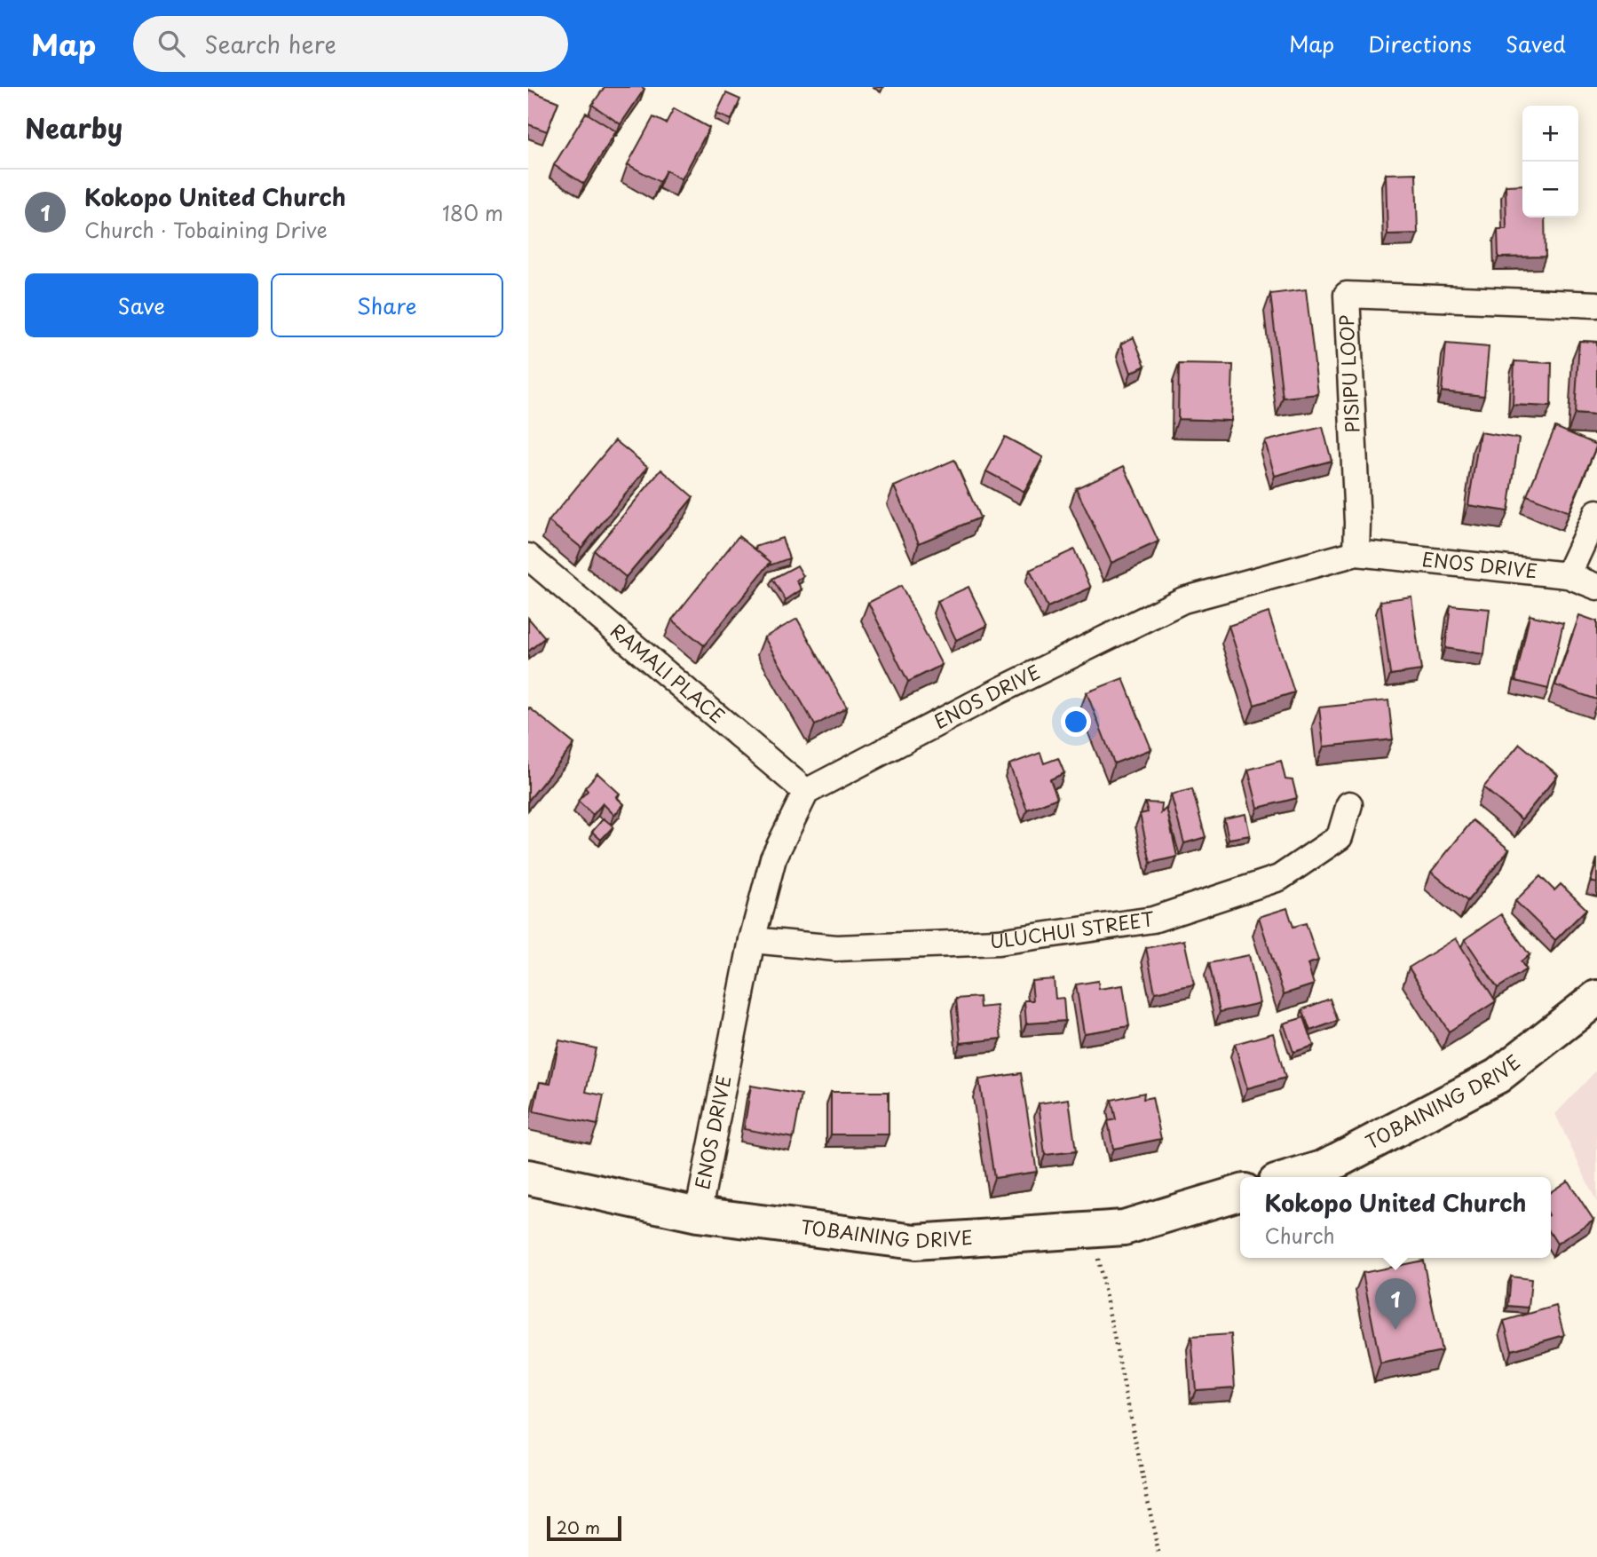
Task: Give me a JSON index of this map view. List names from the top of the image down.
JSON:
{
  "streets": {
    "street": [
      "PISIPU LOOP",
      "ENOS DRIVE",
      "RAMALI PLACE",
      "ULUCHUI STREET",
      "TOBAINING DRIVE"
    ]
  },
  "crossings": [
    ["PISIPU LOOP", "ENOS DRIVE"],
    ["ENOS DRIVE", "RAMALI PLACE"],
    ["ENOS DRIVE", "ULUCHUI STREET"],
    ["ENOS DRIVE", "TOBAINING DRIVE"]
  ],
  "scale_bar": "20 m",
  "page": {
    "header": "Map",
    "search": "Search here",
    "nav": ["Map", "Directions", "Saved"],
    "heading": "Nearby",
    "map_buttons": ["+", "−"],
    "list": [
      {
        "mark": "1",
        "name": "Kokopo United Church",
        "note": "Church · Tobaining Drive",
        "value": "180 m"
      }
    ],
    "buttons": ["Save", "Share"],
    "popup": ["Kokopo United Church", "Church"],
    "pins": "1",
    "scale": "20 m"
  }
}
